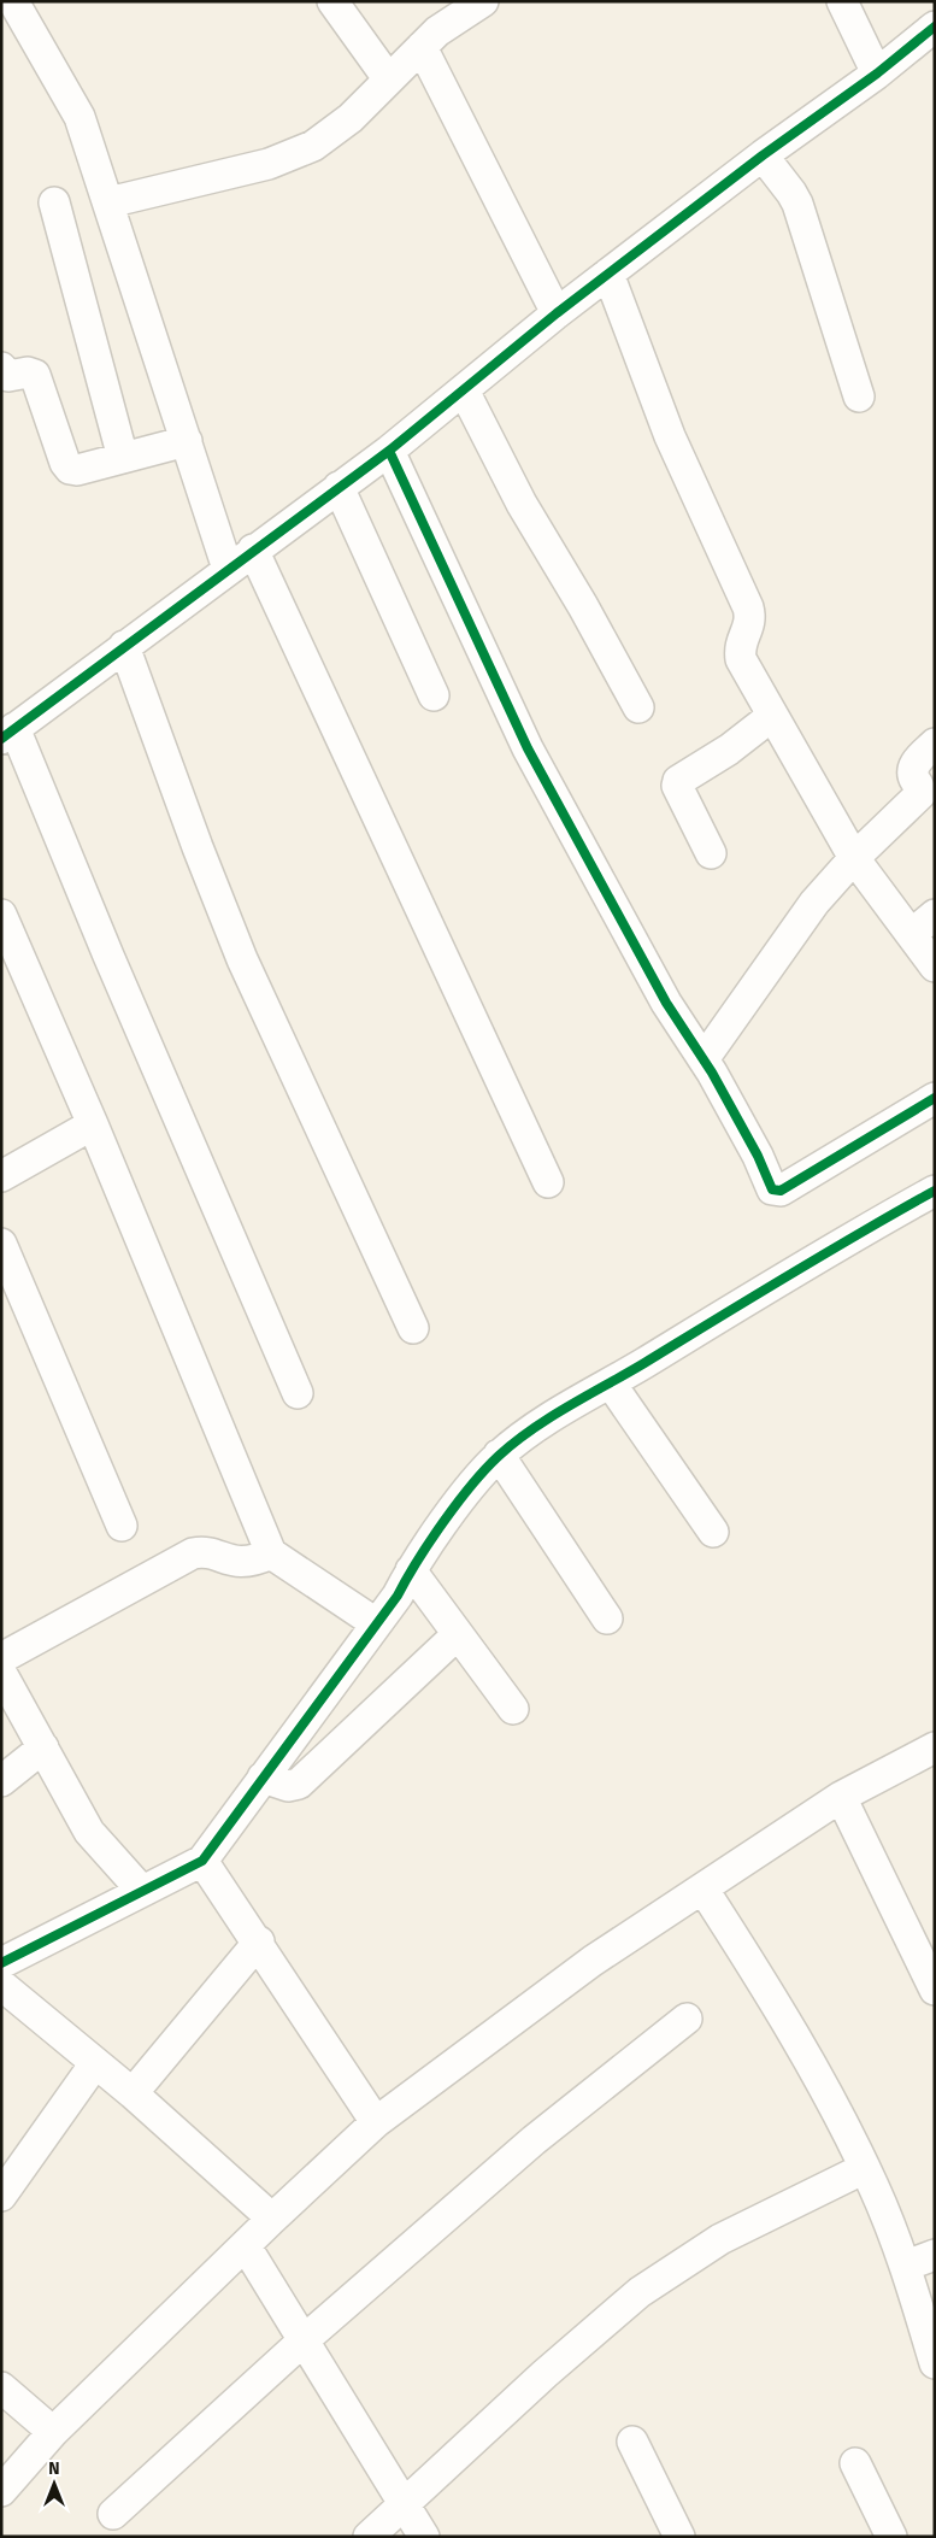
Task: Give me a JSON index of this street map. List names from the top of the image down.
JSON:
{
  "north": "top"
}
